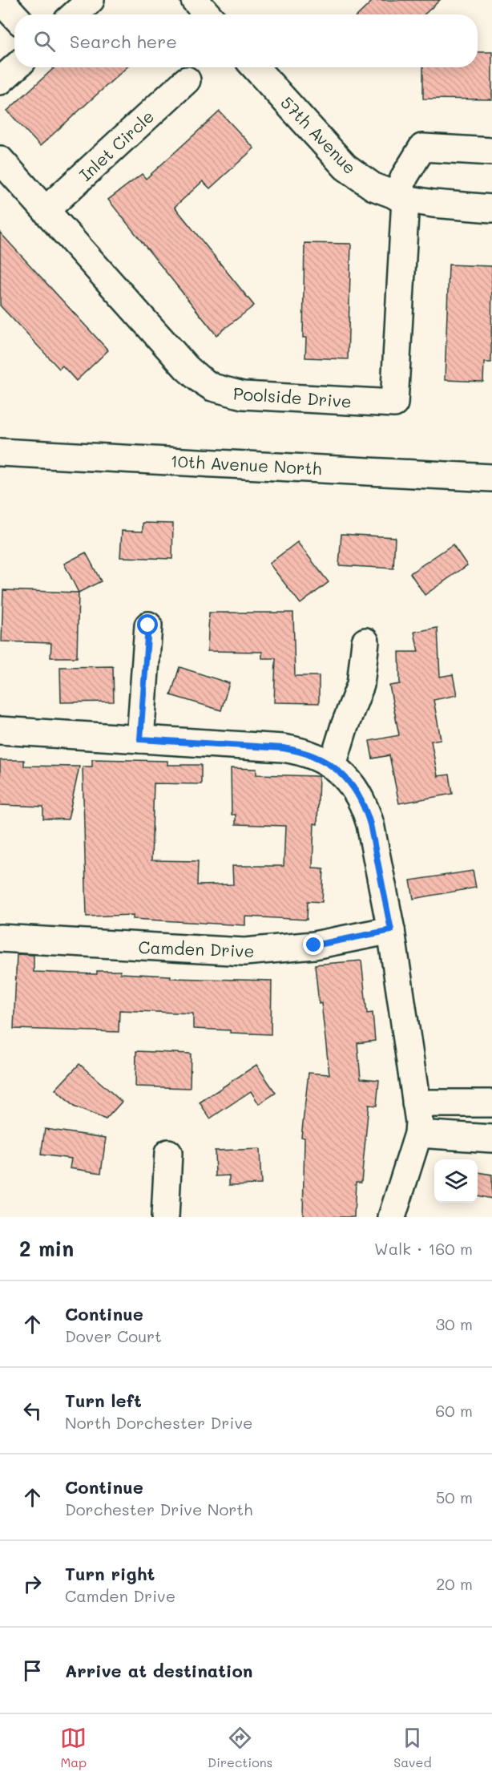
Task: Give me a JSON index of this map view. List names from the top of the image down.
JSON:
{
  "streets": {
    "street": [
      "57th Avenue",
      "Inlet Circle",
      "Poolside Drive",
      "10th Avenue North",
      "Camden Drive"
    ]
  },
  "crossings": [
    ["57th Avenue", "Poolside Drive"],
    ["Inlet Circle", "Poolside Drive"]
  ],
  "page": {
    "search": "Search here",
    "heading": ["2 min", "Walk · 160 m"],
    "list": [
      ["Continue", "Dover Court", "30 m"],
      ["Turn left", "North Dorchester Drive", "60 m"],
      ["Continue", "Dorchester Drive North", "50 m"],
      ["Turn right", "Camden Drive", "20 m"],
      "Arrive at destination"
    ],
    "nav": ["Map", "Directions", "Saved"]
  }
}
